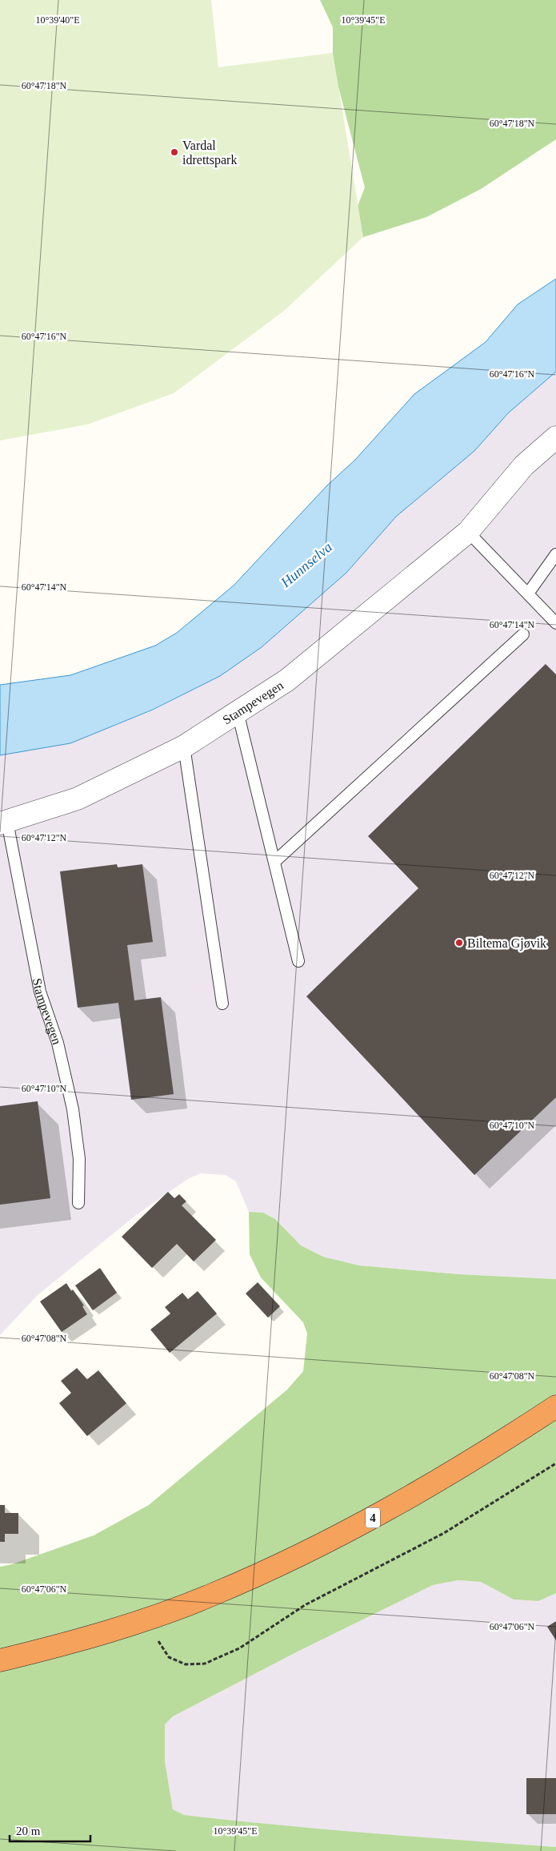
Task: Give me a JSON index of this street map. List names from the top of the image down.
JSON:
{
  "streets": {
    "highway": ["4"],
    "street": ["Stampevegen"]
  },
  "water": ["Hunnselva"],
  "places": ["Vardal idrettspark", "Biltema Gjøvik"],
  "scale_bar": "20 m",
  "coordinates": [
    "10°39'40\"E",
    "10°39'45\"E",
    "60°47'18\"N",
    "60°47'16\"N",
    "60°47'14\"N",
    "60°47'12\"N",
    "60°47'10\"N",
    "60°47'08\"N",
    "60°47'06\"N"
  ]
}
